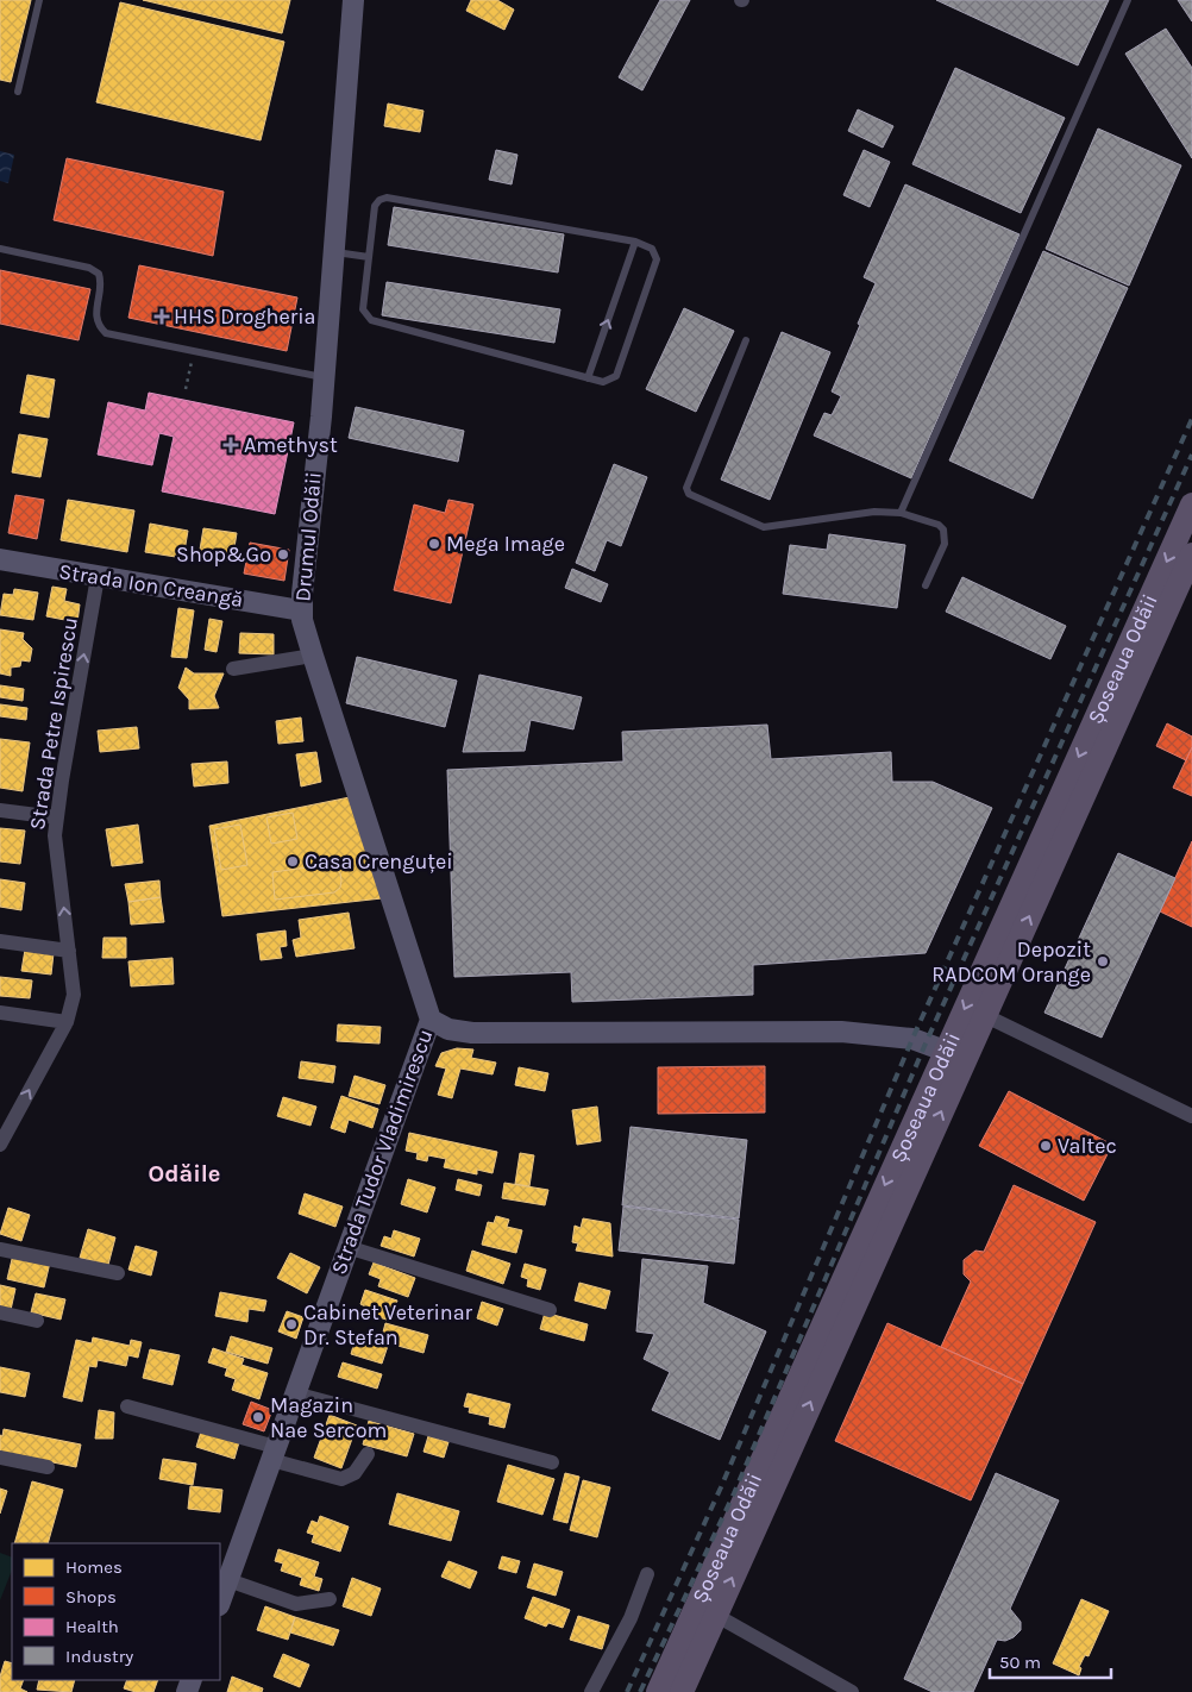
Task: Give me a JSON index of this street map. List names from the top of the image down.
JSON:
{
  "streets": {
    "main road": ["Șoseaua Odăii"],
    "street": [
      "Drumul Odăii",
      "Strada Ion Creangă",
      "Strada Petre Ispirescu",
      "Strada Tudor Vladimirescu"
    ]
  },
  "crossings": [
    ["Drumul Odăii", "Strada Ion Creangă"],
    ["Drumul Odăii", "Strada Tudor Vladimirescu"],
    ["Strada Ion Creangă", "Strada Petre Ispirescu"],
    ["Șoseaua Odăii", "Strada Tudor Vladimirescu"]
  ],
  "one_way": ["Strada Petre Ispirescu"],
  "districts": ["Odăile"],
  "places": {
    "health": ["HHS Drogheria", "Amethyst"],
    "other": [
      "Mega Image",
      "Shop&Go",
      "Casa Crenguței",
      "Depozit RADCOM Orange",
      "Valtec",
      "Cabinet Veterinar Dr. Stefan",
      "Magazin Nae Sercom"
    ]
  },
  "legend": [
    "Homes",
    "Shops",
    "Health",
    "Industry"
  ],
  "scale_bar": "50 m"
}
